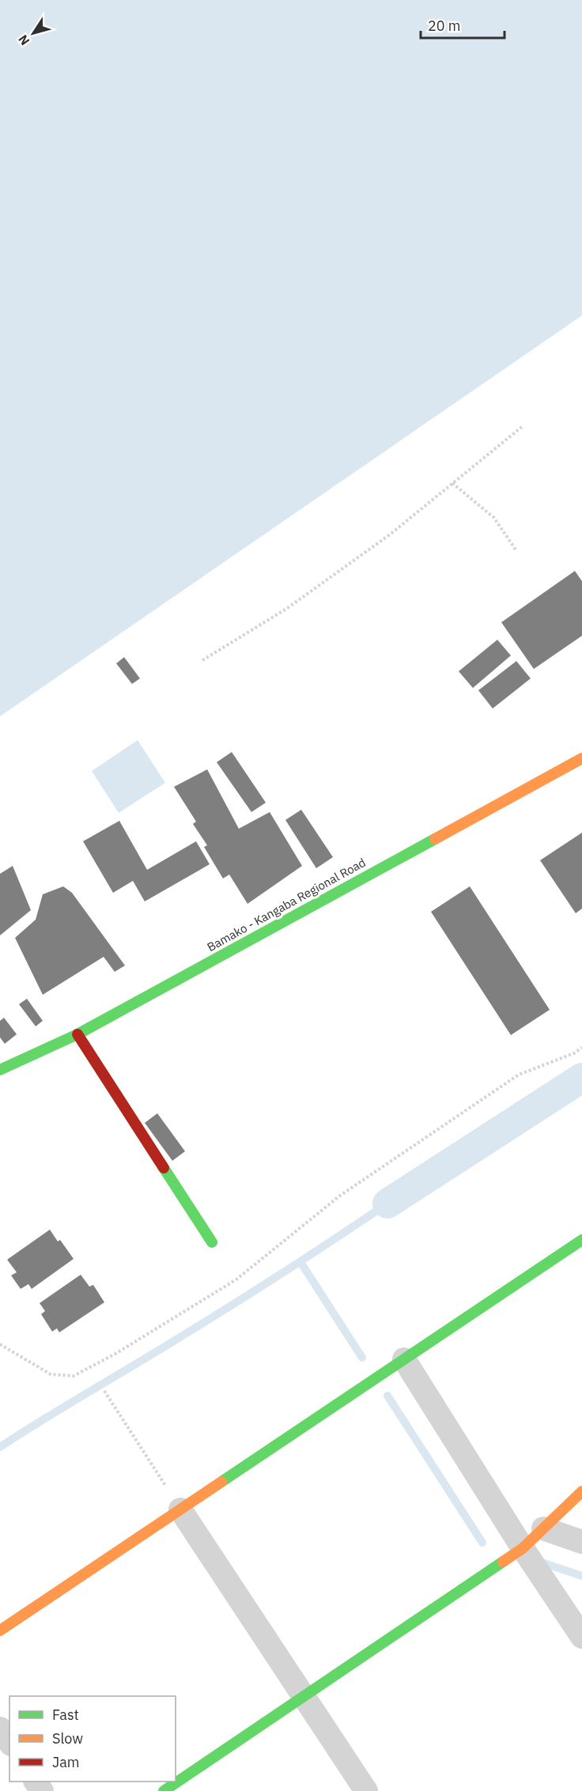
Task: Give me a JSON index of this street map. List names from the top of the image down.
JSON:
{
  "streets": {
    "street": ["Bamako - Kangaba Regional Road"]
  },
  "legend": ["Fast", "Slow", "Jam"],
  "scale_bar": "20 m",
  "north": "bottom left"
}
